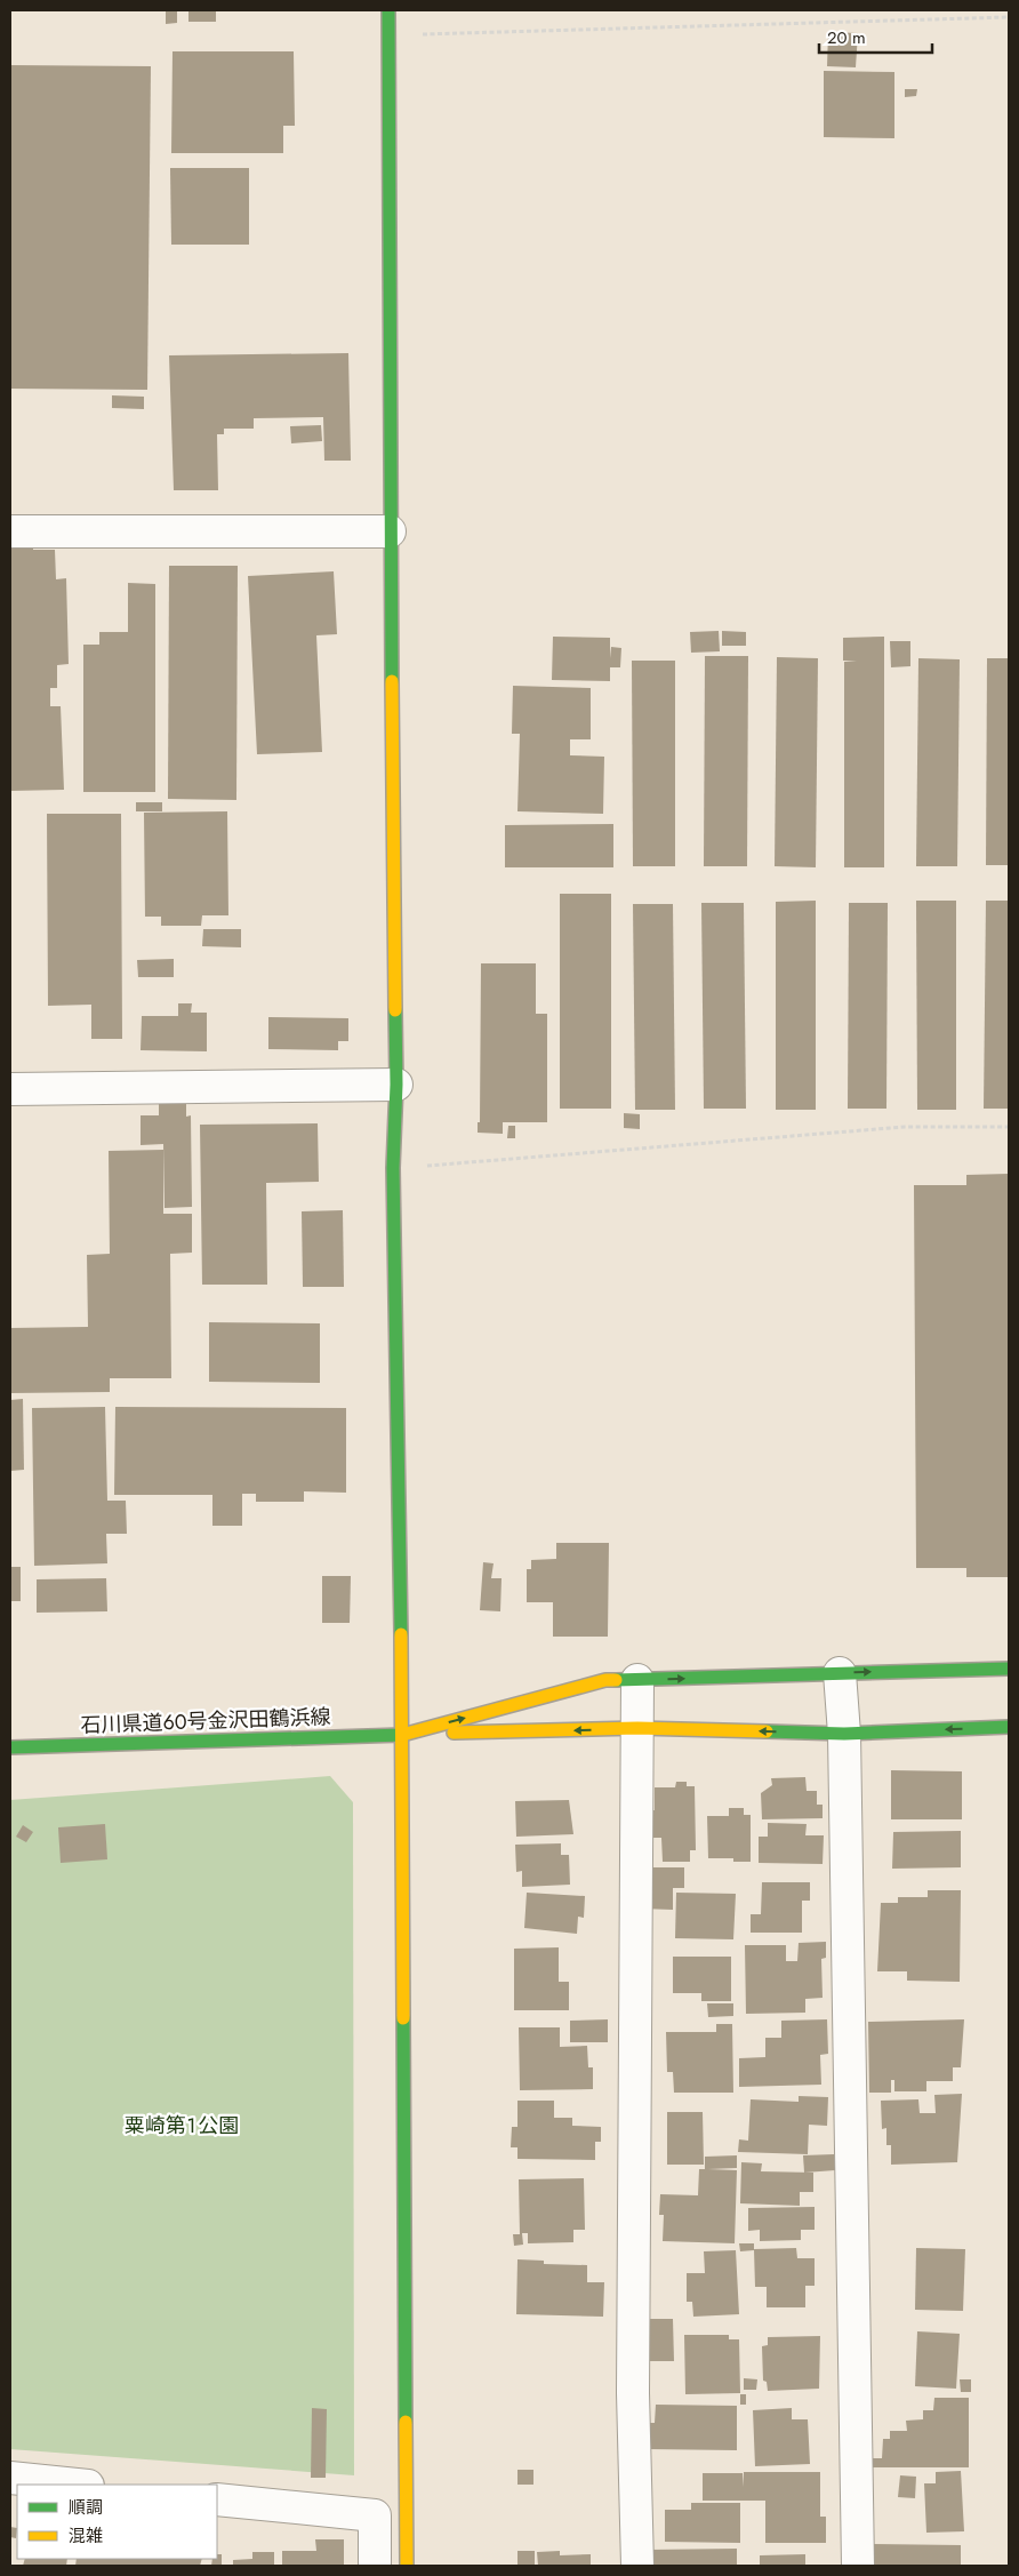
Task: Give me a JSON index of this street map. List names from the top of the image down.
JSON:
{
  "streets": {
    "street": ["石川県道60号金沢田鶴浜線"]
  },
  "parks": ["粟崎第１公園"],
  "legend": ["順調", "混雑"],
  "scale_bar": "20 m"
}
